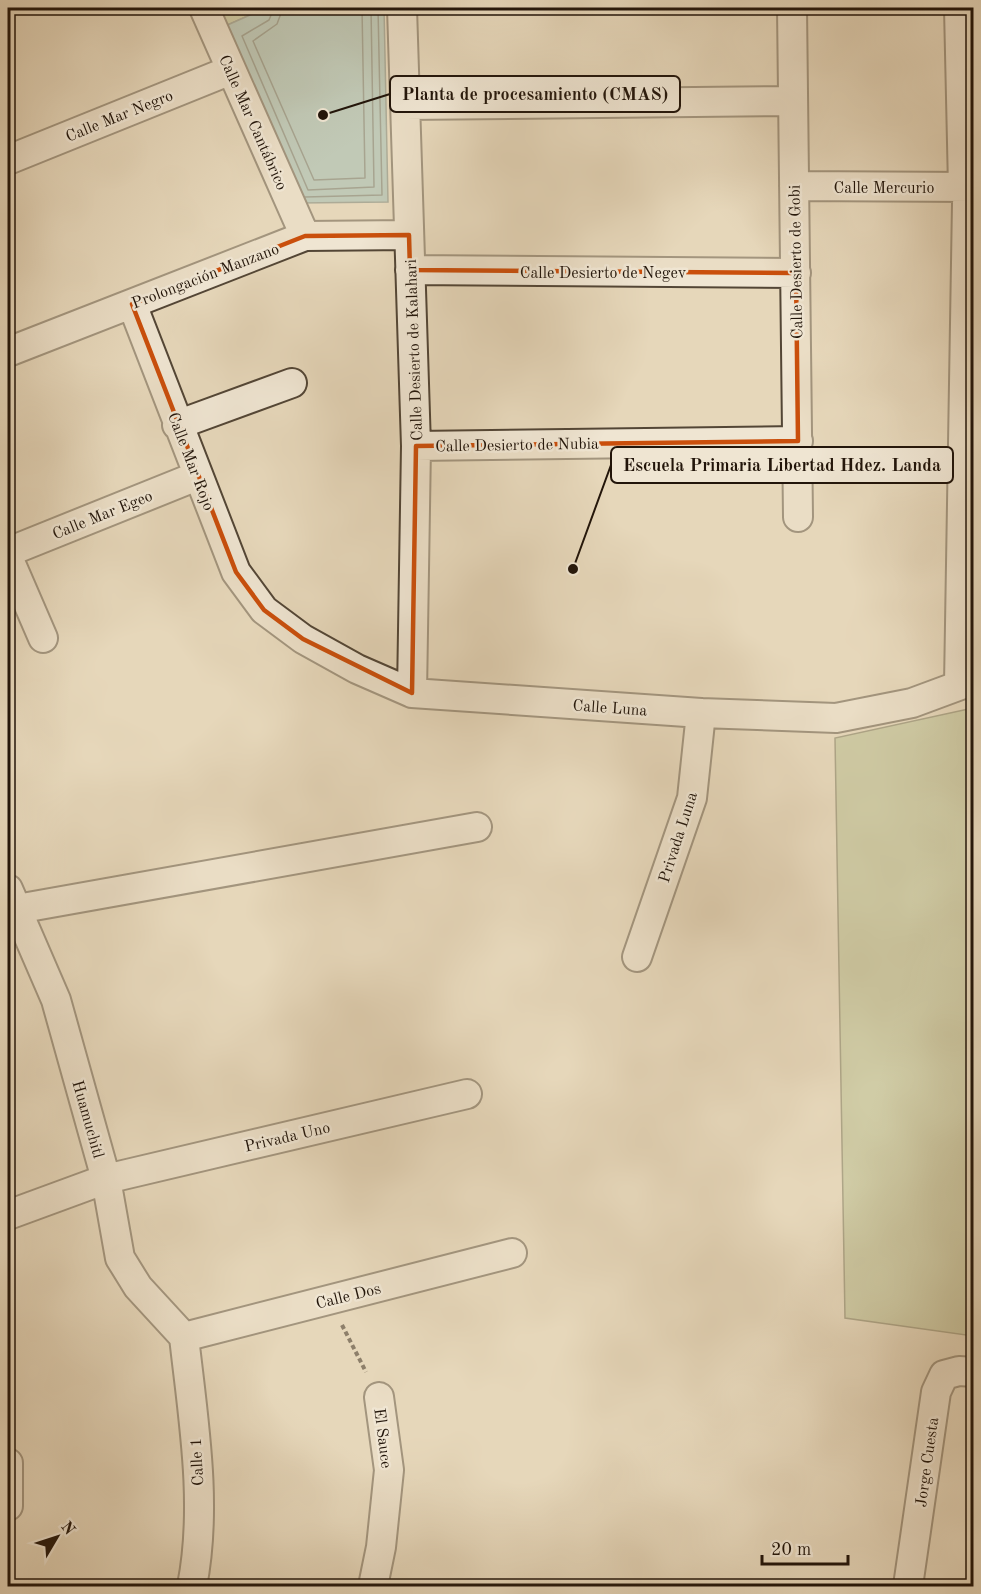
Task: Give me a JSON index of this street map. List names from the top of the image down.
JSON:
{
  "streets": {
    "street": [
      "Calle Mar Negro",
      "Calle Mar Cantábrico",
      "Calle Mercurio",
      "Calle Desierto de Gobi",
      "Calle Desierto de Negev",
      "Prolongación Manzano",
      "Calle Desierto de Kalahari",
      "Calle Desierto de Nubia",
      "Calle Mar Rojo",
      "Calle Mar Egeo",
      "Calle Luna",
      "Privada Luna",
      "Huamuchitl",
      "Privada Uno",
      "Calle Dos",
      "El Sauce",
      "Calle 1",
      "Jorge Cuesta"
    ]
  },
  "crossings": [
    ["Calle Mar Negro", "Calle Mar Cantábrico"],
    ["Calle Mar Cantábrico", "Prolongación Manzano"],
    ["Calle Mercurio", "Calle Desierto de Gobi"],
    ["Calle Desierto de Gobi", "Calle Desierto de Negev"],
    ["Calle Desierto de Gobi", "Calle Desierto de Nubia"],
    ["Calle Desierto de Negev", "Calle Desierto de Kalahari"],
    ["Prolongación Manzano", "Calle Desierto de Kalahari"],
    ["Prolongación Manzano", "Calle Mar Rojo"],
    ["Calle Desierto de Kalahari", "Calle Desierto de Nubia"],
    ["Calle Desierto de Kalahari", "Calle Luna"],
    ["Calle Mar Rojo", "Calle Mar Egeo"],
    ["Calle Mar Rojo", "Calle Luna"],
    ["Calle Luna", "Privada Luna"],
    ["Huamuchitl", "Privada Uno"],
    ["Huamuchitl", "Calle Dos"],
    ["Huamuchitl", "Calle 1"],
    ["Calle Dos", "El Sauce"],
    ["Calle Dos", "Calle 1"]
  ],
  "places": ["Planta de procesamiento (CMAS)", "Escuela Primaria Libertad Hdez. Landa"],
  "scale_bar": "20 m",
  "north": "top right"
}
